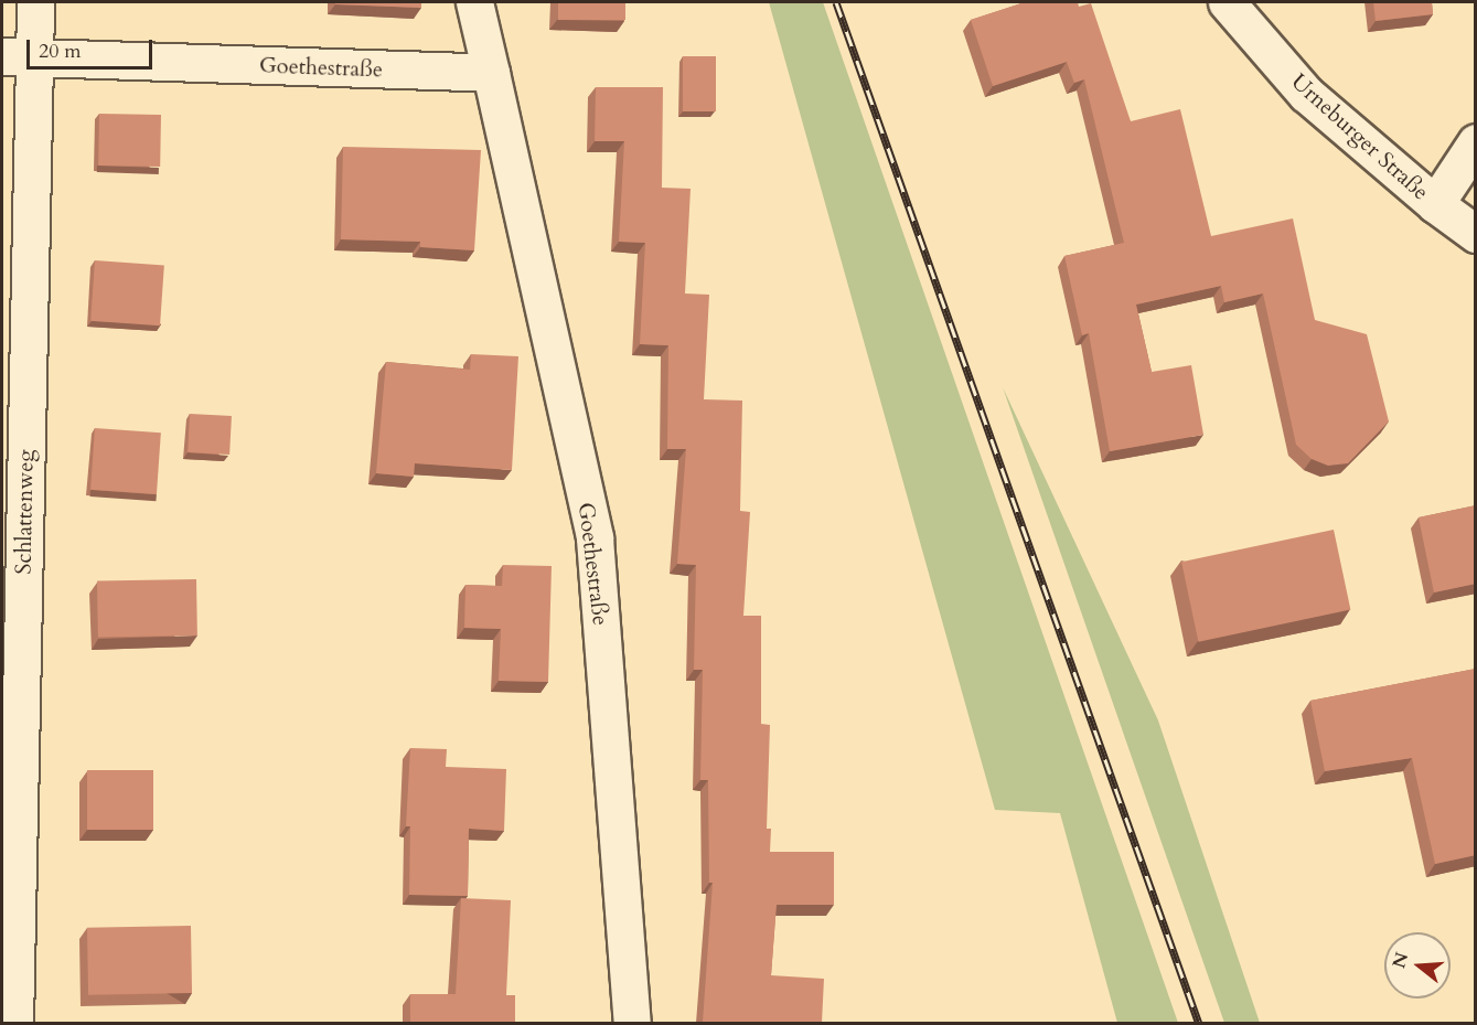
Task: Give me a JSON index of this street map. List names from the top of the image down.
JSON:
{
  "streets": {
    "street": ["Goethestraße", "Urneburger Straße", "Schlattenweg"]
  },
  "crossings": [
    ["Goethestraße", "Schlattenweg"]
  ],
  "scale_bar": "20 m",
  "north": "left"
}
